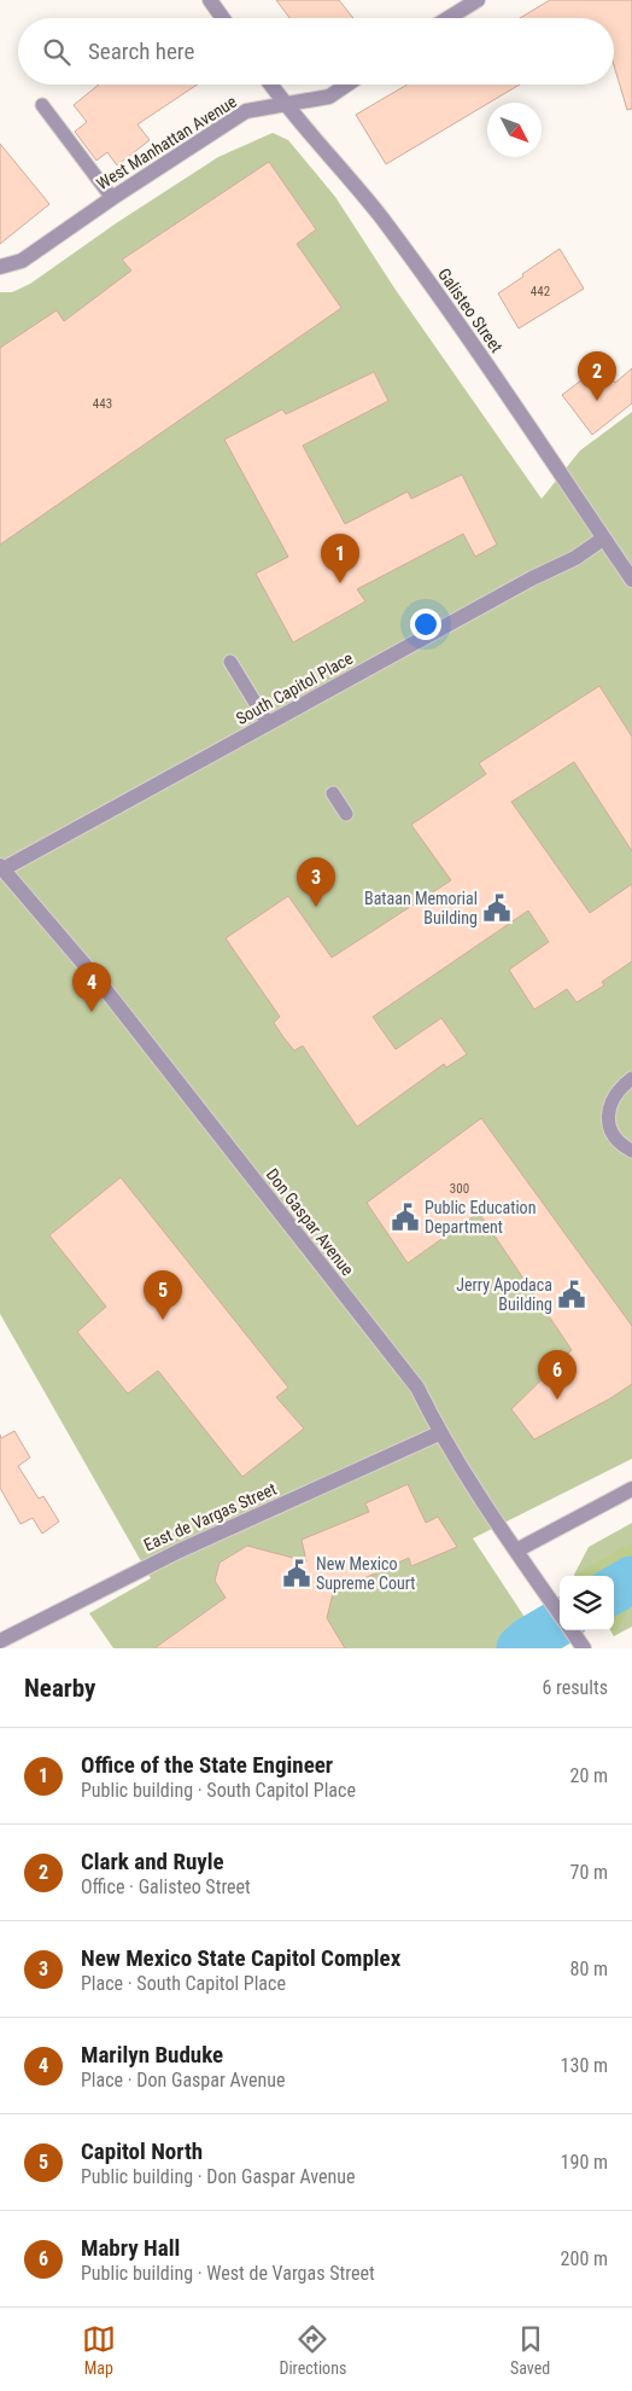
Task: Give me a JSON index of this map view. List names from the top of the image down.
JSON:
{
  "streets": {
    "street": [
      "West Manhattan Avenue",
      "Galisteo Street",
      "South Capitol Place",
      "Don Gaspar Avenue",
      "East de Vargas Street"
    ]
  },
  "crossings": [
    ["West Manhattan Avenue", "Galisteo Street"],
    ["Galisteo Street", "South Capitol Place"],
    ["South Capitol Place", "Don Gaspar Avenue"],
    ["Don Gaspar Avenue", "East de Vargas Street"]
  ],
  "places": {
    "public building": [
      "Bataan Memorial Building",
      "Public Education Department",
      "Jerry Apodaca Building",
      "New Mexico Supreme Court"
    ]
  },
  "house_numbers": ["442", "443", "300"],
  "north": "bottom right",
  "page": {
    "search": "Search here",
    "pins": [
      "2",
      "1",
      "3",
      "4",
      "5",
      "6"
    ],
    "heading": ["Nearby", "6 results"],
    "list": [
      {
        "mark": "1",
        "name": "Office of the State Engineer",
        "note": "Public building · South Capitol Place",
        "value": "20 m"
      },
      {
        "mark": "2",
        "name": "Clark and Ruyle",
        "note": "Office · Galisteo Street",
        "value": "70 m"
      },
      {
        "mark": "3",
        "name": "New Mexico State Capitol Complex",
        "note": "Place · South Capitol Place",
        "value": "80 m"
      },
      {
        "mark": "4",
        "name": "Marilyn Buduke",
        "note": "Place · Don Gaspar Avenue",
        "value": "130 m"
      },
      {
        "mark": "5",
        "name": "Capitol North",
        "note": "Public building · Don Gaspar Avenue",
        "value": "190 m"
      },
      {
        "mark": "6",
        "name": "Mabry Hall",
        "note": "Public building · West de Vargas Street",
        "value": "200 m"
      }
    ],
    "nav": ["Map", "Directions", "Saved"]
  }
}
